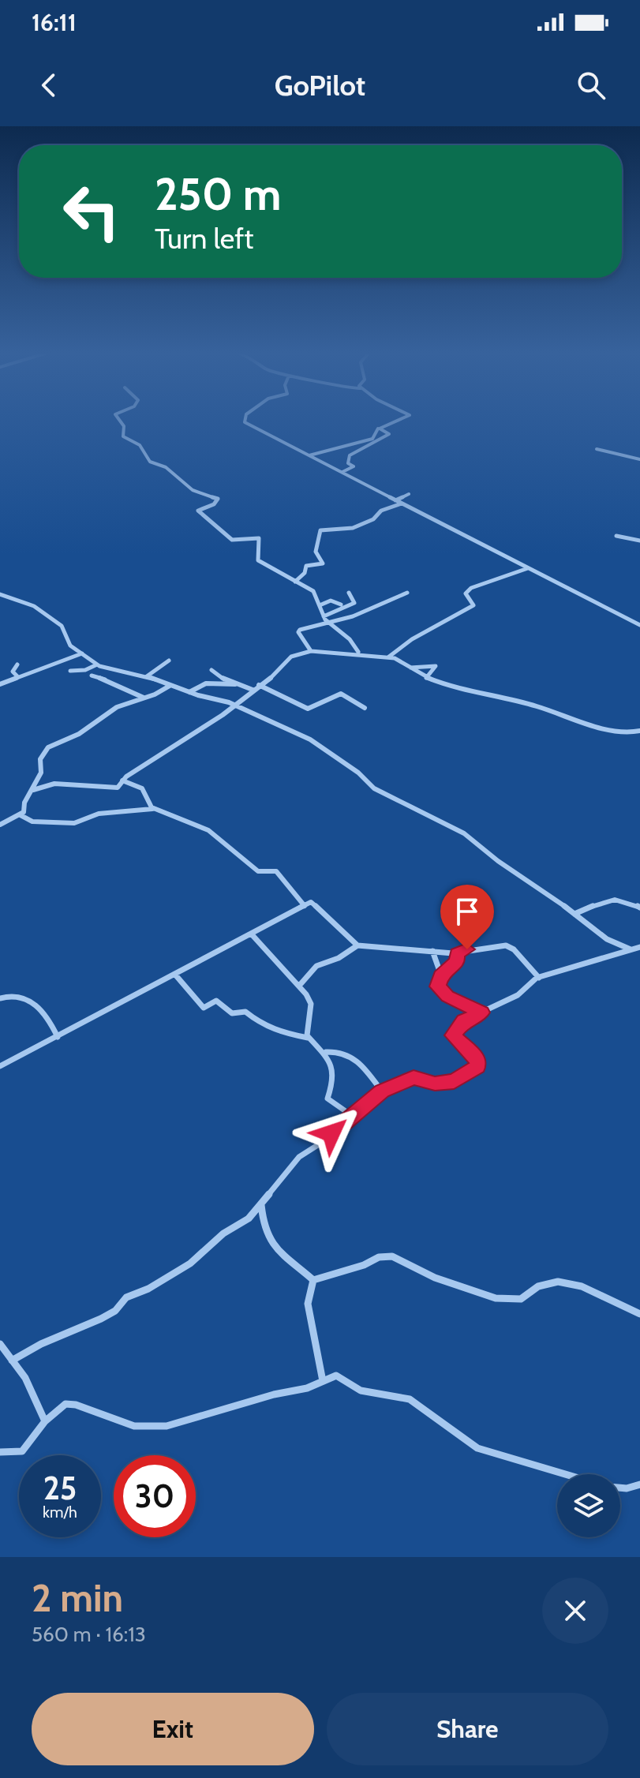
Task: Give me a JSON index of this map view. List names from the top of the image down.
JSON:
{
  "page": {
    "status": "16:11",
    "header": "GoPilot",
    "turn": ["250 m", "Turn left"],
    "speed": "25 km/h",
    "limit": "30",
    "heading": ["2 min", "560 m · 16:13"],
    "buttons": ["Exit", "Share"]
  }
}
